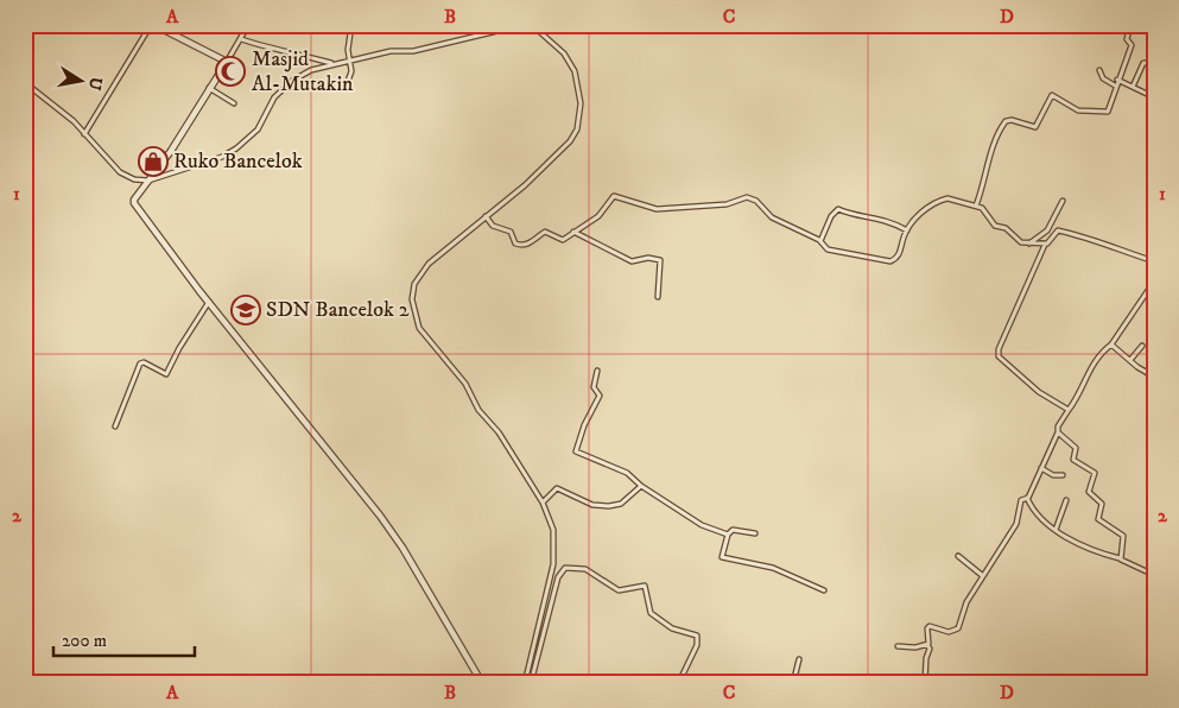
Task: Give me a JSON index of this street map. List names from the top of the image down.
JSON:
{
  "places": {
    "mosque": ["Masjid Al-Mutakin"],
    "shop": ["Ruko Bancelok"],
    "school or university": ["SDN Bancelok 2"]
  },
  "scale_bar": "200 m",
  "north": "right",
  "grid": {
    "columns": [
      "A",
      "B",
      "C",
      "D"
    ],
    "rows": ["1", "2"]
  }
}
